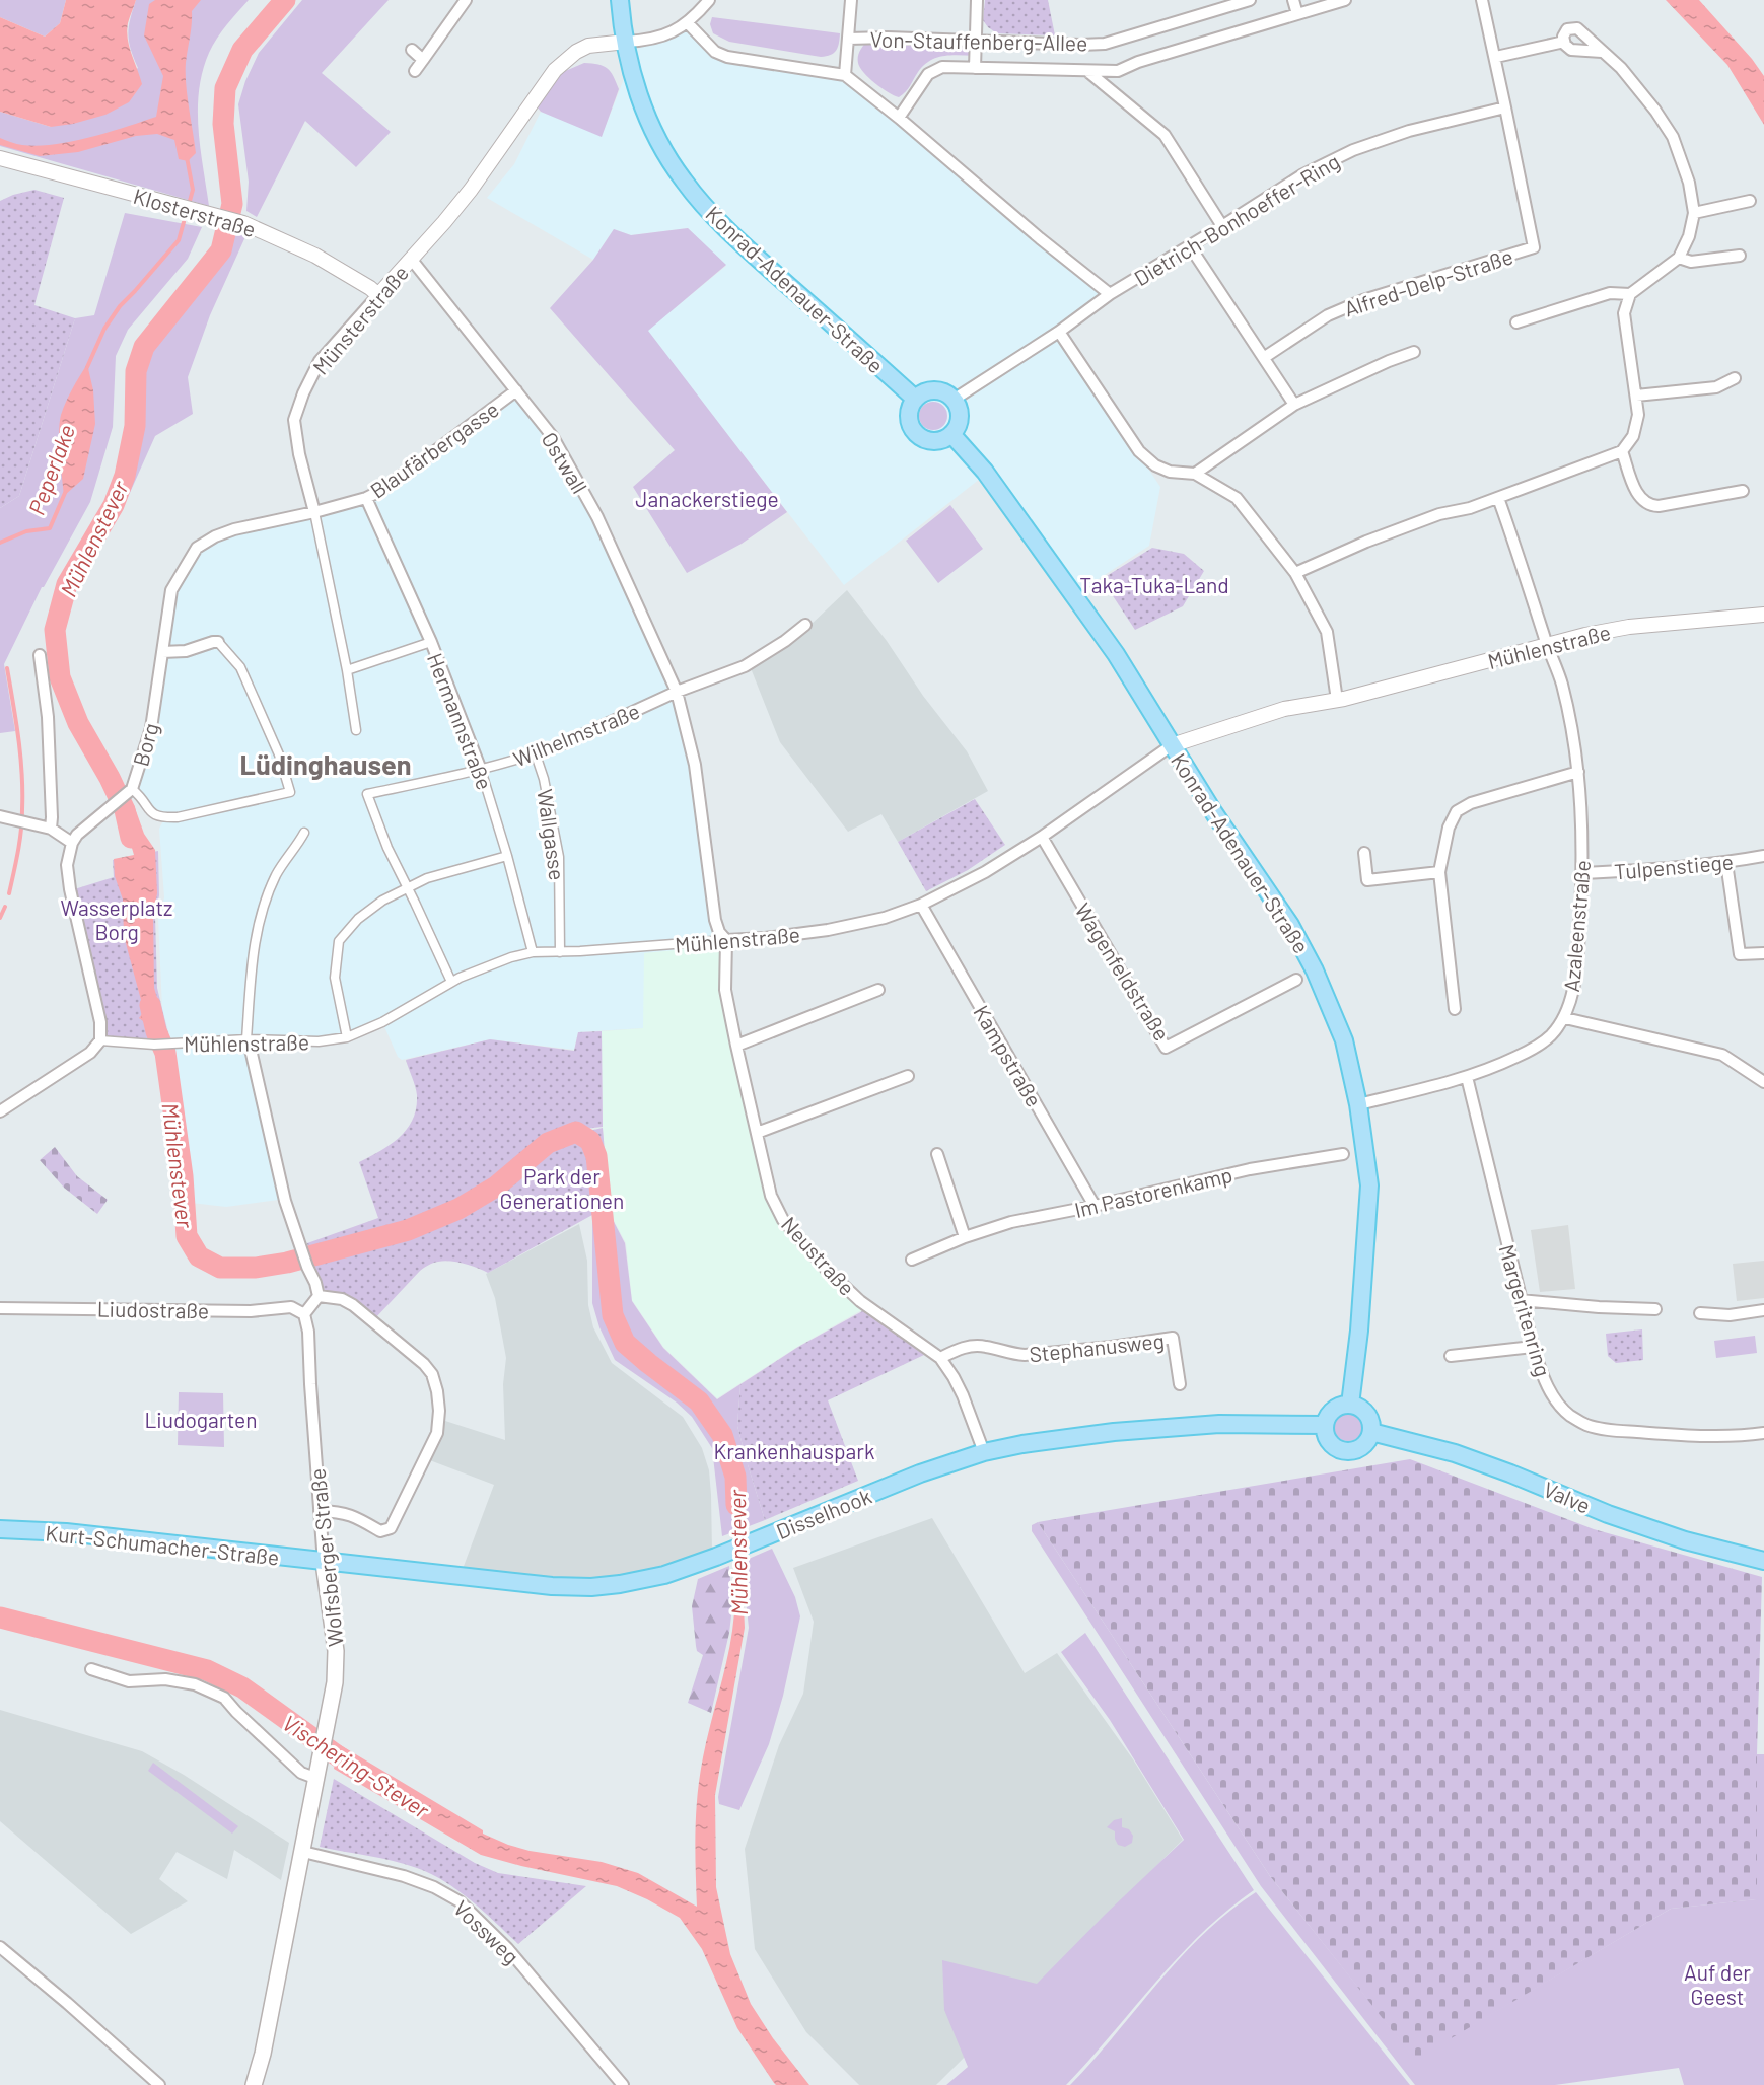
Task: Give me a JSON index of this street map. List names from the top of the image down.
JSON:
{
  "streets": {
    "main road": [
      "Konrad-Adenauer-Straße",
      "Valve",
      "Disselhook",
      "Kurt-Schumacher-Straße",
      "Wolfsberger Straße"
    ],
    "street": [
      "Von-Stauffenberg-Allee",
      "Klosterstraße",
      "Dietrich-Bonhoeffer-Ring",
      "Alfred-Delp-Straße",
      "Münsterstraße",
      "Blaufärbergasse",
      "Ostwall",
      "Mühlenstraße",
      "Hermannstraße",
      "Wilhelmstraße",
      "Borg",
      "Wallgasse",
      "Tulpenstiege",
      "Azaleenstraße",
      "Wagenfeldstraße",
      "Kampstraße",
      "Im Pastorenkamp",
      "Neustraße",
      "Liudostraße",
      "Margeritenring",
      "Stephanusweg",
      "Vossweg"
    ]
  },
  "crossings": [
    ["Von-Stauffenberg-Allee", "Dietrich-Bonhoeffer-Ring"],
    ["Klosterstraße", "Münsterstraße"],
    ["Dietrich-Bonhoeffer-Ring", "Alfred-Delp-Straße"],
    ["Dietrich-Bonhoeffer-Ring", "Konrad-Adenauer-Straße"],
    ["Konrad-Adenauer-Straße", "Münsterstraße"],
    ["Konrad-Adenauer-Straße", "Mühlenstraße"],
    ["Konrad-Adenauer-Straße", "Azaleenstraße"],
    ["Konrad-Adenauer-Straße", "Valve"],
    ["Konrad-Adenauer-Straße", "Disselhook"],
    ["Münsterstraße", "Blaufärbergasse"],
    ["Münsterstraße", "Ostwall"],
    ["Münsterstraße", "Borg"],
    ["Blaufärbergasse", "Ostwall"],
    ["Blaufärbergasse", "Hermannstraße"],
    ["Blaufärbergasse", "Borg"],
    ["Ostwall", "Mühlenstraße"],
    ["Ostwall", "Wilhelmstraße"],
    ["Ostwall", "Neustraße"],
    ["Mühlenstraße", "Hermannstraße"],
    ["Mühlenstraße", "Wallgasse"],
    ["Mühlenstraße", "Azaleenstraße"],
    ["Mühlenstraße", "Wagenfeldstraße"],
    ["Mühlenstraße", "Kampstraße"],
    ["Mühlenstraße", "Neustraße"],
    ["Hermannstraße", "Wilhelmstraße"],
    ["Wilhelmstraße", "Wallgasse"],
    ["Tulpenstiege", "Azaleenstraße"],
    ["Azaleenstraße", "Margeritenring"],
    ["Kampstraße", "Im Pastorenkamp"],
    ["Neustraße", "Stephanusweg"],
    ["Neustraße", "Disselhook"],
    ["Liudostraße", "Wolfsberger Straße"],
    ["Valve", "Disselhook"],
    ["Disselhook", "Kurt-Schumacher-Straße"],
    ["Disselhook", "Wolfsberger Straße"],
    ["Kurt-Schumacher-Straße", "Wolfsberger Straße"],
    ["Wolfsberger Straße", "Vossweg"]
  ],
  "districts": ["Lüdinghausen"],
  "water": ["Peperlake", "Mühlenstever", "Vischering-Stever"],
  "parks": [
    "Janackerstiege",
    "Taka-Tuka-Land",
    "Wasserplatz Borg",
    "Park der Generationen",
    "Liudogarten",
    "Krankenhauspark",
    "Auf der Geest"
  ]
}
